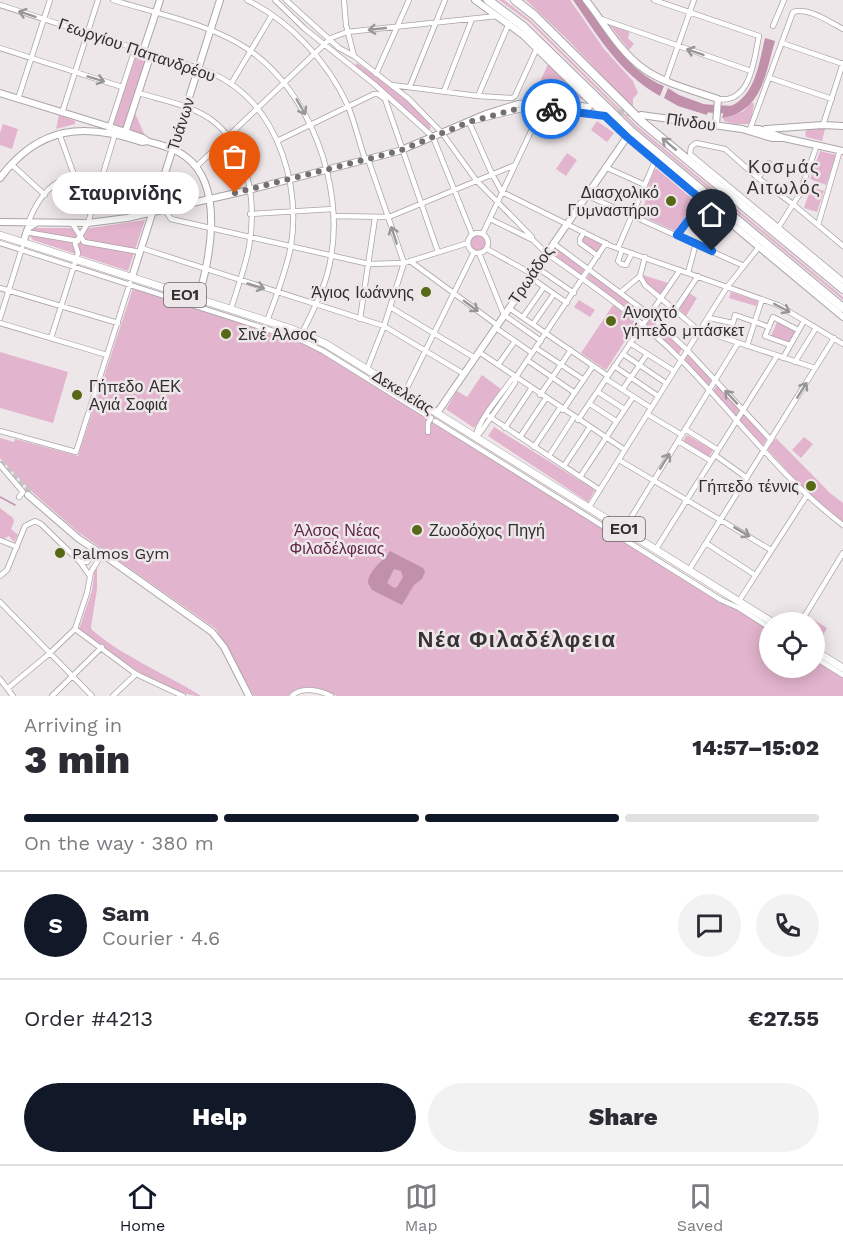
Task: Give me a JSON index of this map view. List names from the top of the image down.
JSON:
{
  "streets": {
    "main road": ["ΕΟ1", "Δεκελείας"],
    "street": [
      "Γεωργίου Παπανδρέου",
      "Πίνδου",
      "Τυάνων",
      "Τρωάδος"
    ]
  },
  "crossings": [
    ["Γεωργίου Παπανδρέου", "Τυάνων"],
    ["Γεωργίου Παπανδρέου", "Δεκελείας"],
    ["Τυάνων", "Δεκελείας"],
    ["Τρωάδος", "Δεκελείας"]
  ],
  "districts": ["Κοσμάς Αιτωλός", "Νέα Φιλαδέλφεια"],
  "parks": ["Άλσος Νέας Φιλαδέλφειας"],
  "places": [
    "Σταυρινίδης",
    "Διασχολικό Γυμναστήριο",
    "Άγιος Ιωάννης",
    "Ανοιχτό γήπεδο μπάσκετ",
    "Σινέ Αλσος",
    "Γήπεδο ΑΕΚ Αγιά Σοφιά",
    "Γήπεδο τέννις",
    "Ζωοδόχος Πηγή",
    "Palmos Gym"
  ],
  "page": {
    "bubble": "Σταυρινίδης",
    "heading": ["3 min", "Arriving in", "14:57–15:02"],
    "panel": [
      "Sam",
      "Courier · 4.6",
      "Order #4213",
      "€27.55"
    ],
    "bar": "On the way · 380 m",
    "round": "S",
    "buttons": ["Help", "Share"],
    "tabs": ["Home", "Map", "Saved"]
  }
}
